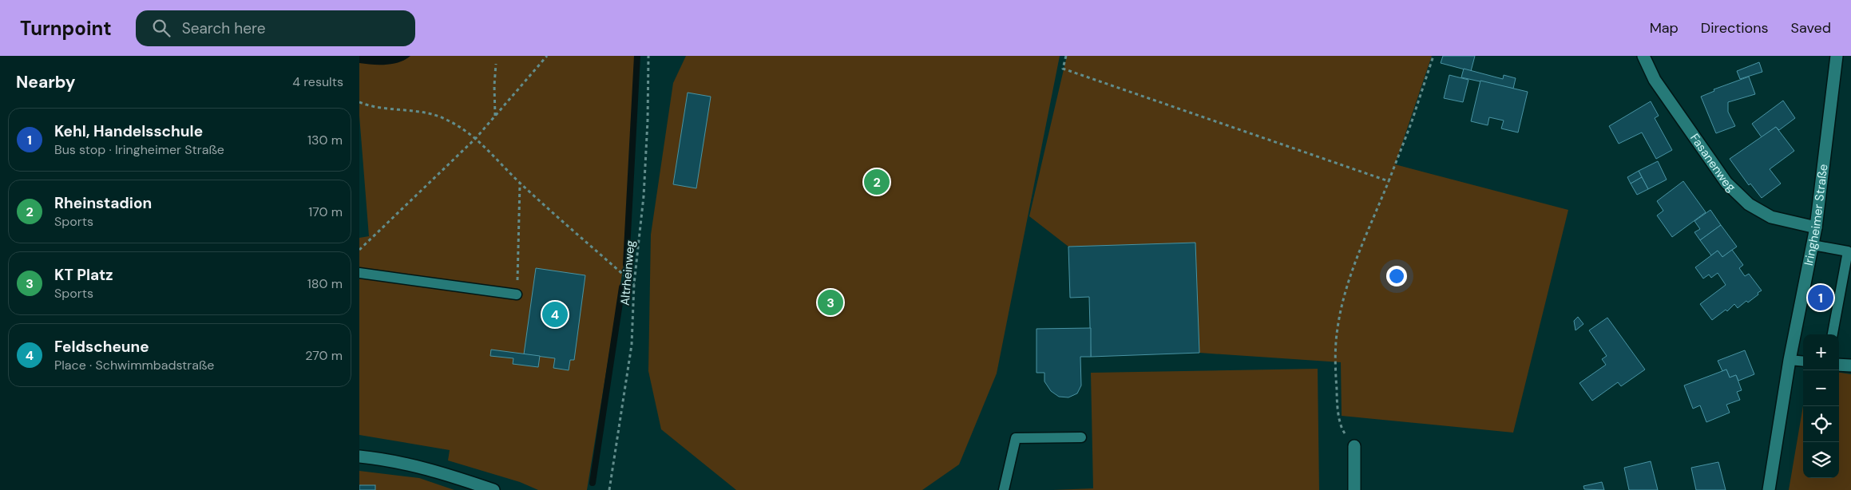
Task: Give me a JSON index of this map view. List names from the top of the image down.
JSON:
{
  "streets": {
    "street": ["Fasanenweg", "Iringheimer Straße"],
    "path": ["Altrheinweg"]
  },
  "crossings": [
    ["Fasanenweg", "Iringheimer Straße"]
  ],
  "page": {
    "header": "Turnpoint",
    "search": "Search here",
    "nav": ["Map", "Directions", "Saved"],
    "heading": ["Nearby", "4 results"],
    "list": [
      {
        "mark": "1",
        "name": "Kehl, Handelsschule",
        "note": "Bus stop · Iringheimer Straße",
        "value": "130 m"
      },
      {
        "mark": "2",
        "name": "Rheinstadion",
        "note": "Sports",
        "value": "170 m"
      },
      {
        "mark": "3",
        "name": "KT Platz",
        "note": "Sports",
        "value": "180 m"
      },
      {
        "mark": "4",
        "name": "Feldscheune",
        "note": "Place · Schwimmbadstraße",
        "value": "270 m"
      }
    ],
    "pins": [
      "2",
      "1",
      "3",
      "4"
    ],
    "map_buttons": ["+", "−"]
  }
}
